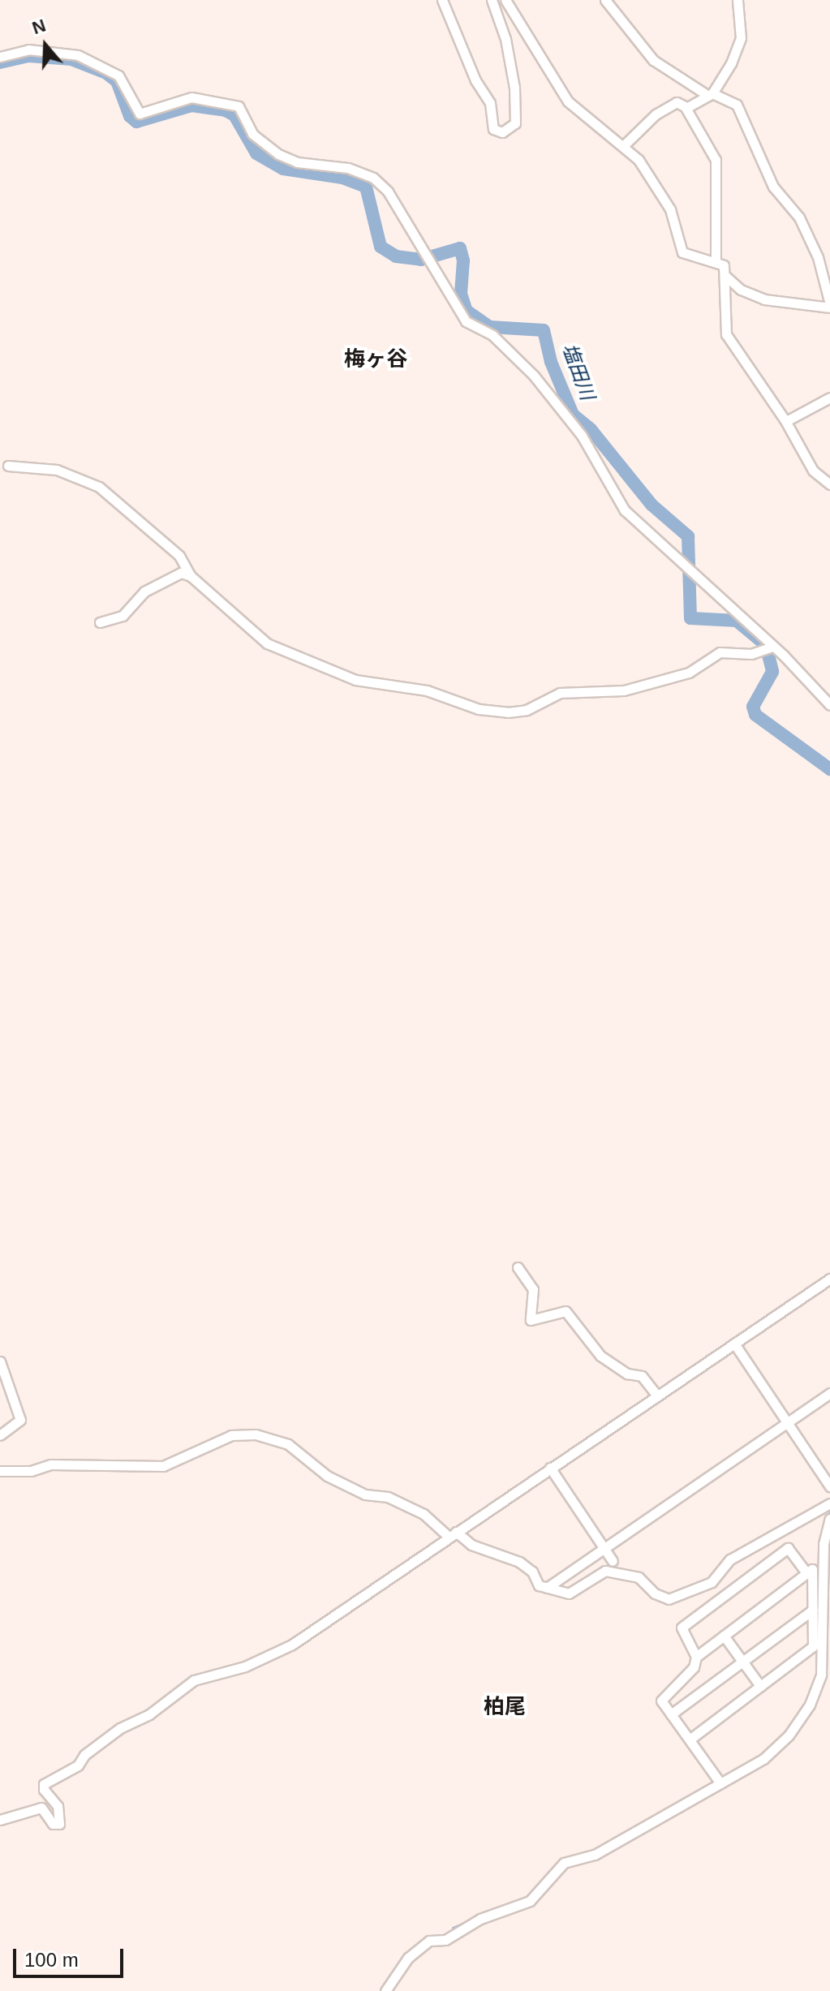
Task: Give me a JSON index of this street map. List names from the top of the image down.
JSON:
{
  "districts": ["梅ヶ谷", "柏尾"],
  "water": ["塩田川"],
  "scale_bar": "100 m",
  "north": "top"
}
